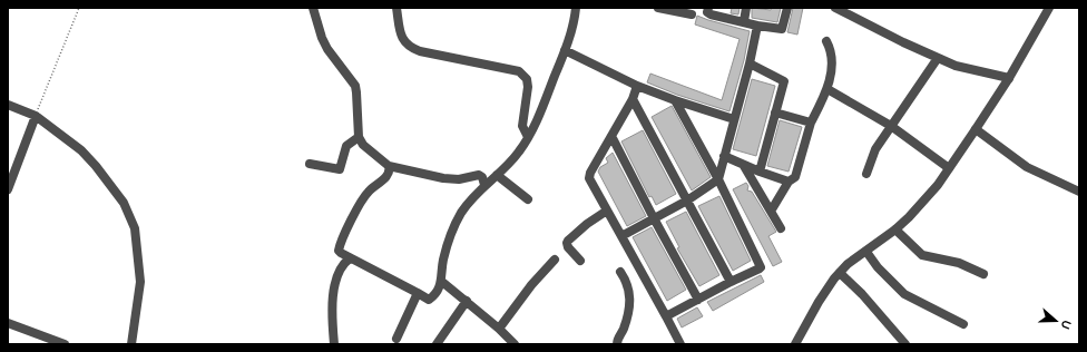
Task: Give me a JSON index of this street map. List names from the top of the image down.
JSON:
{
  "north": "right"
}
